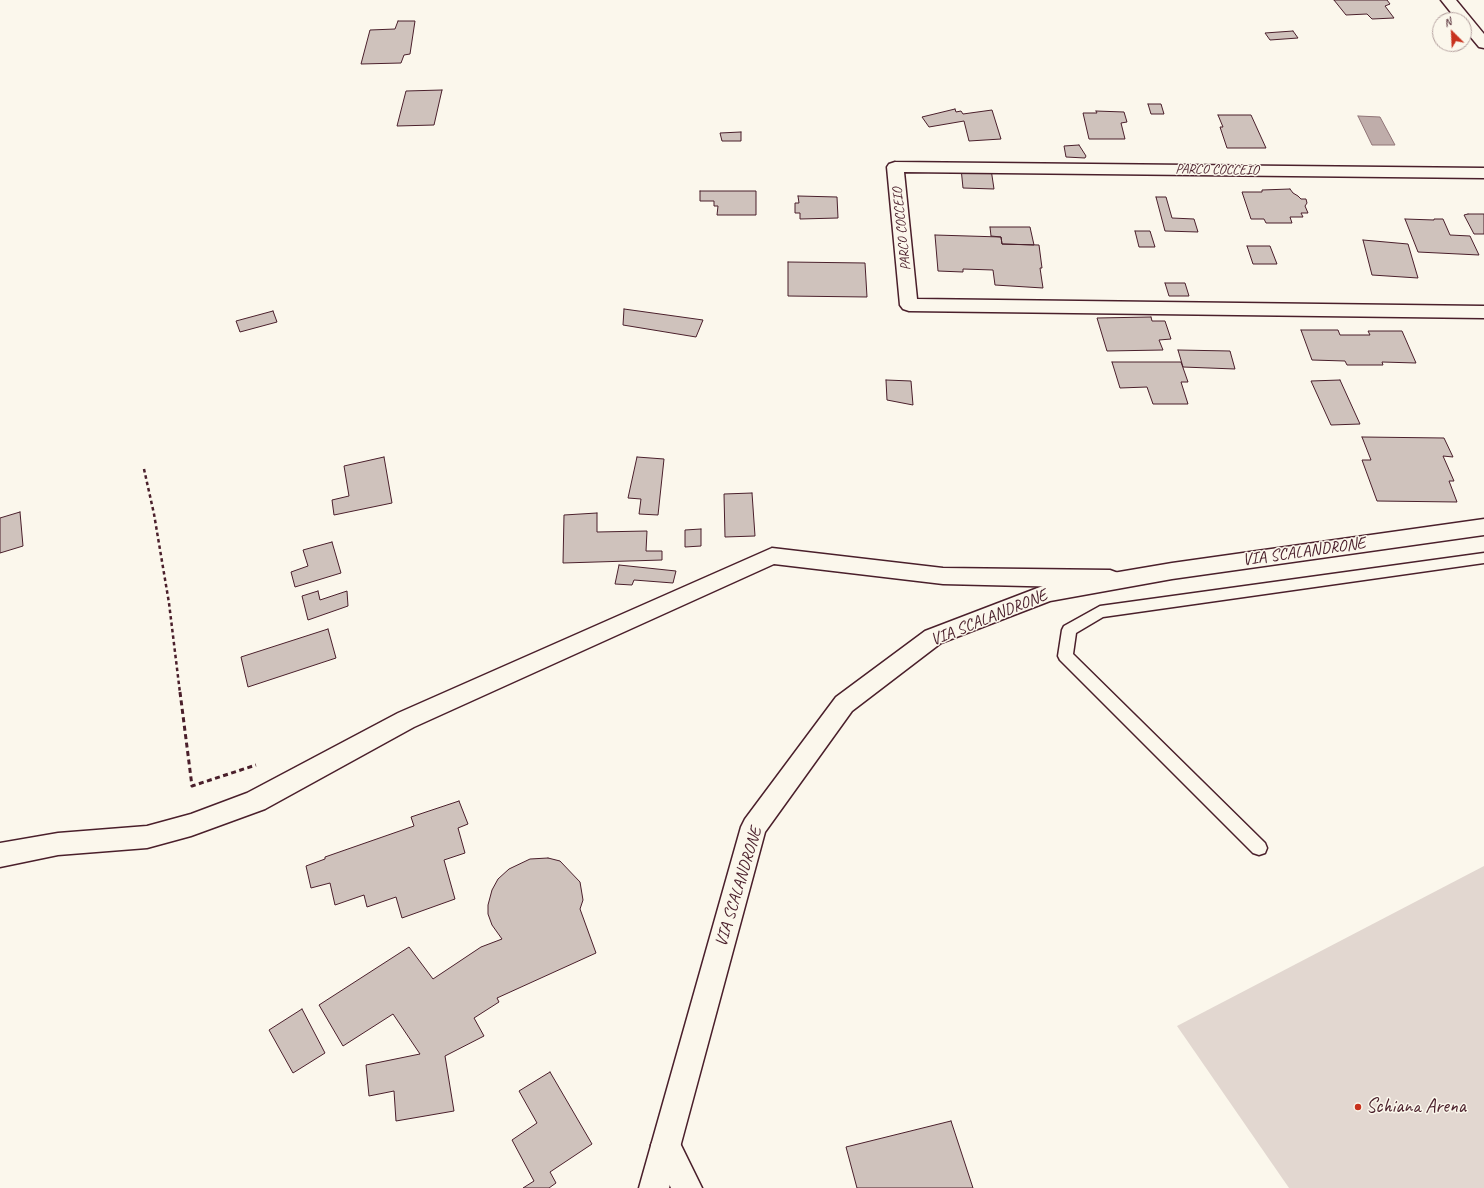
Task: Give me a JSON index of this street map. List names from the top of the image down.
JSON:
{
  "streets": {
    "street": ["PARCO COCCEIO", "VIA SCALANDRONE"]
  },
  "places": ["Schiana Arena"],
  "north": "top left"
}
